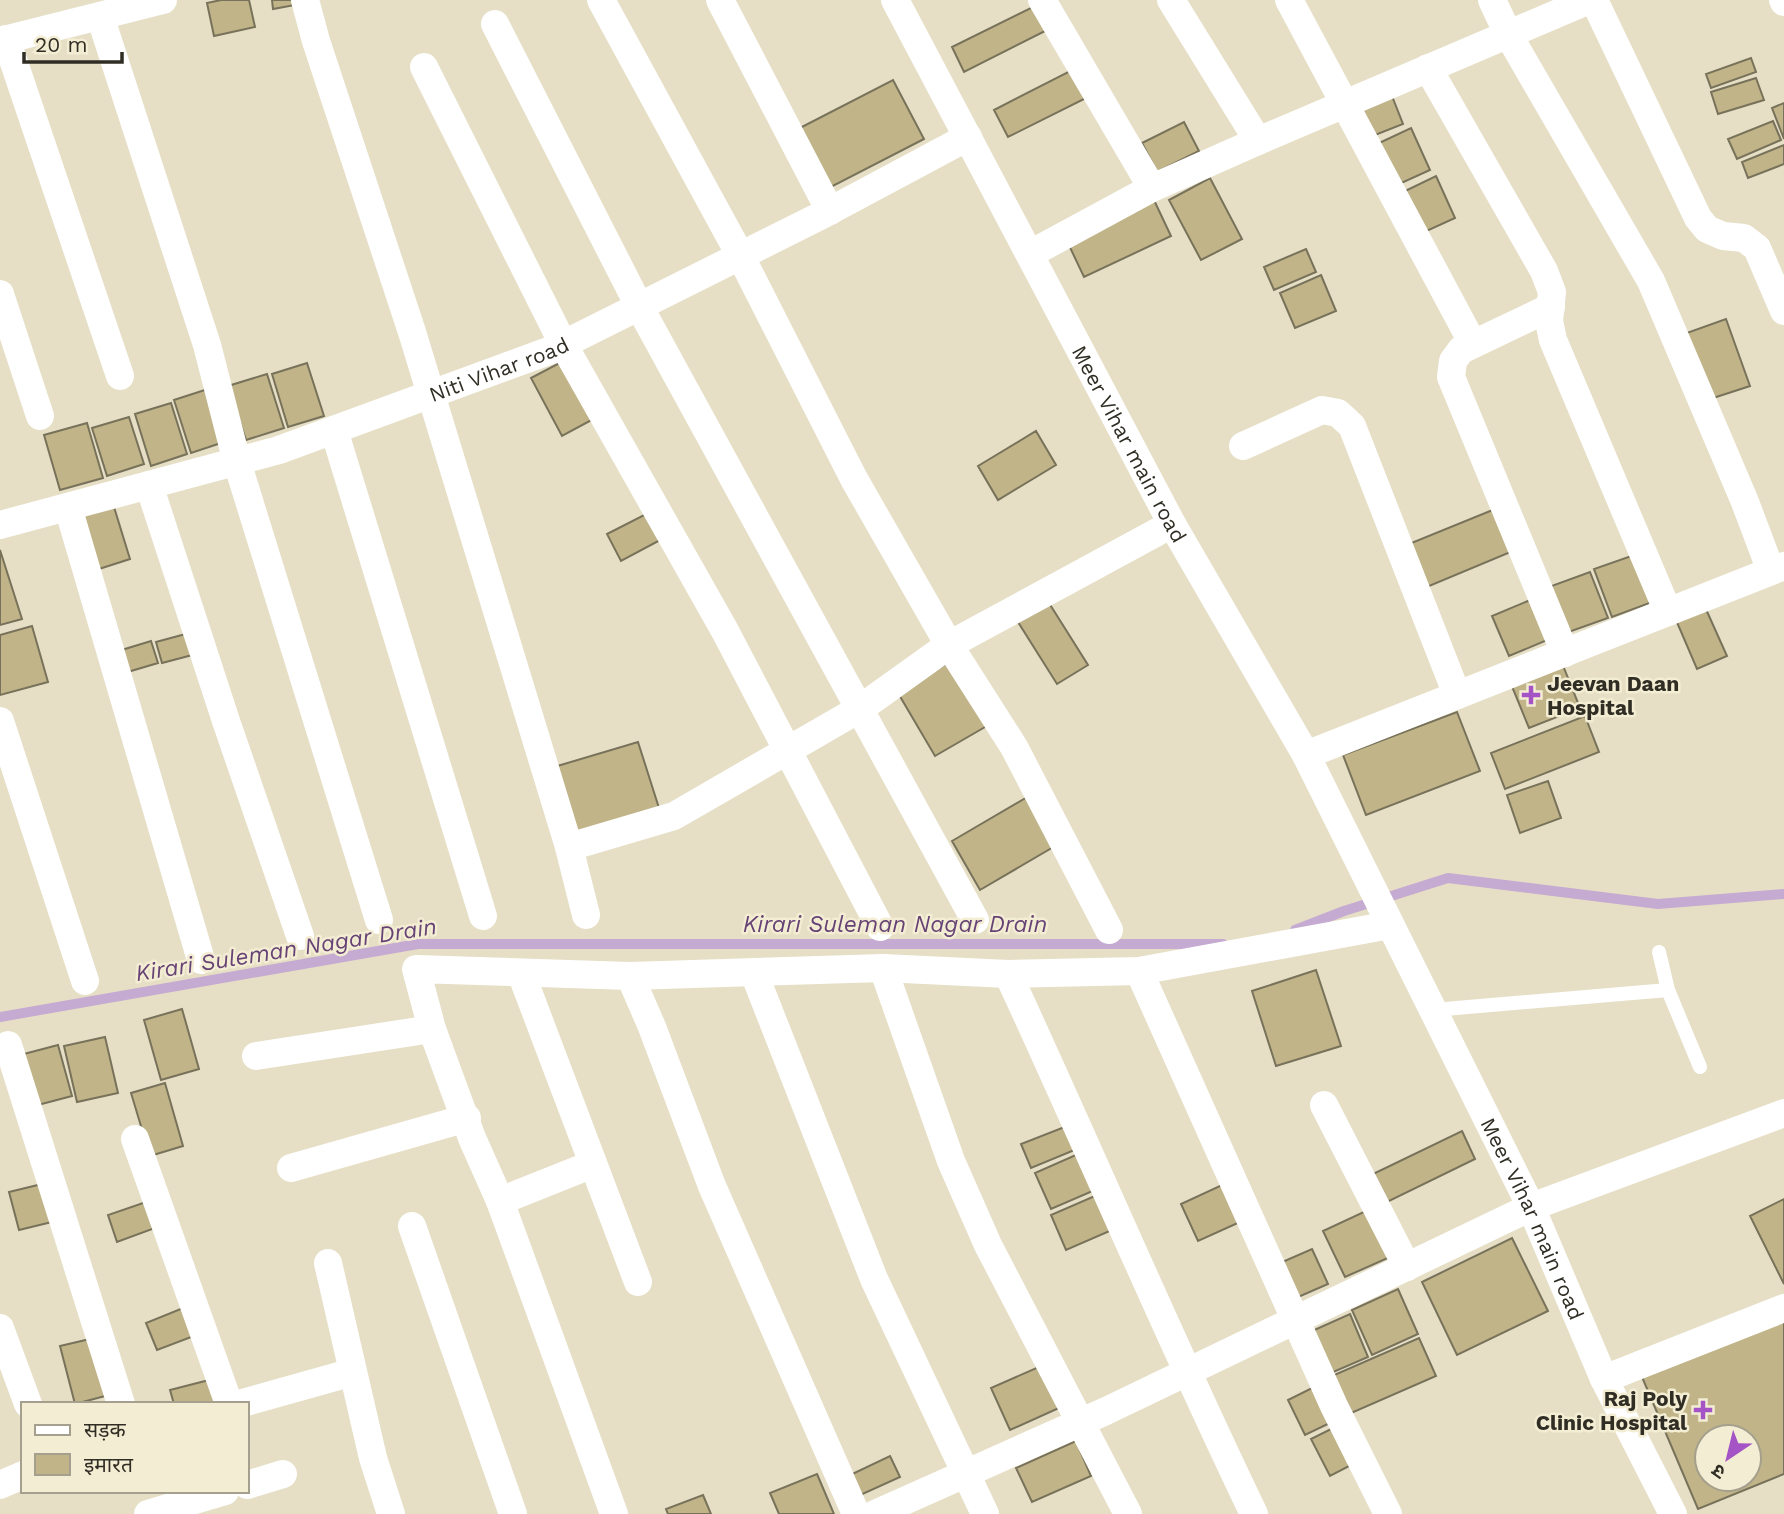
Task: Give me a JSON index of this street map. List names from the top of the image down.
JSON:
{
  "streets": {
    "street": ["Niti Vihar road", "Meer Vihar main road"]
  },
  "crossings": [
    ["Niti Vihar road", "Meer Vihar main road"]
  ],
  "water": ["Kirari Suleman Nagar Drain"],
  "places": {
    "health": ["Jeevan Daan Hospital", "Raj Poly Clinic Hospital"]
  },
  "legend": ["सड़क", "इमारत"],
  "scale_bar": "20 m",
  "north": "bottom left"
}
